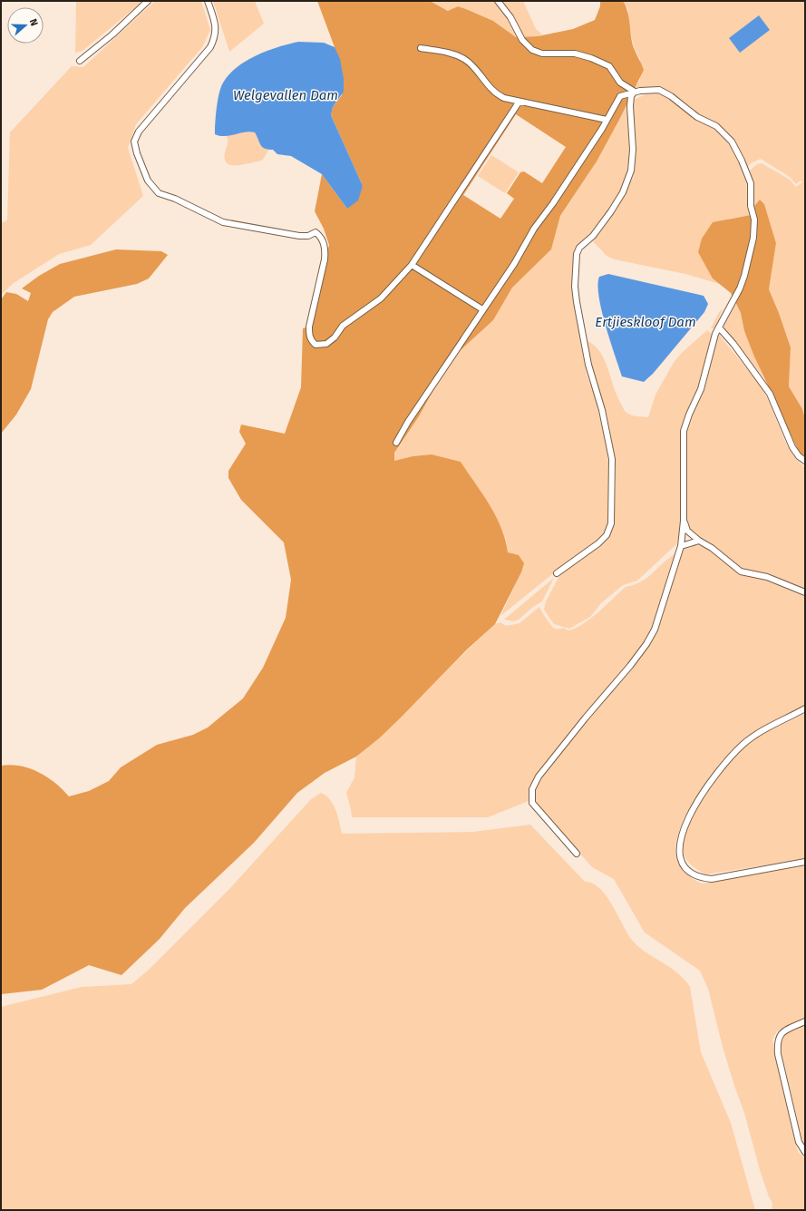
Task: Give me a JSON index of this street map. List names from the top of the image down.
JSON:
{
  "water": ["Welgevallen Dam", "Ertjieskloof Dam"],
  "north": "right"
}
